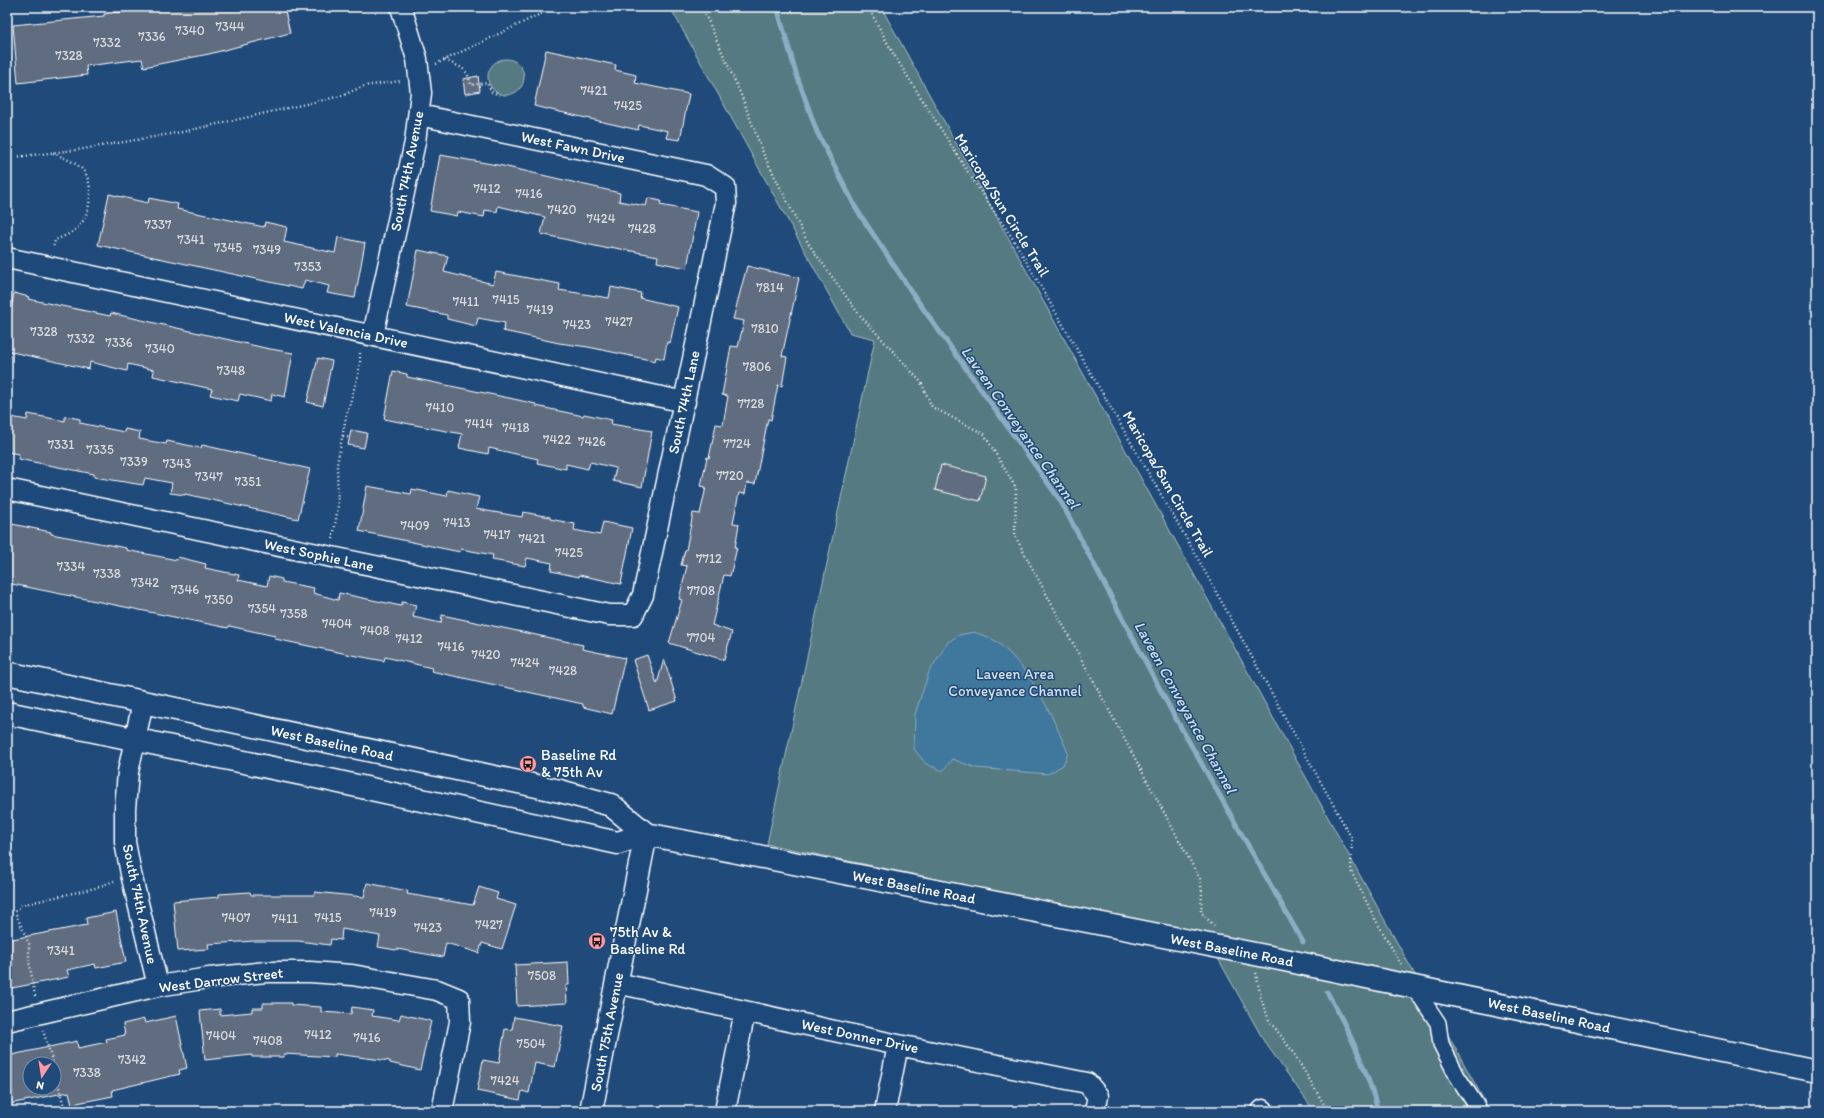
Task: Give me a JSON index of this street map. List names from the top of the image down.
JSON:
{
  "streets": {
    "main road": ["West Baseline Road", "South 75th Avenue"],
    "street": [
      "West Fawn Drive",
      "South 74th Avenue",
      "West Valencia Drive",
      "South 74th Lane",
      "West Sophie Lane",
      "West Darrow Street",
      "West Donner Drive"
    ],
    "path": ["Maricopa/Sun Circle Trail"]
  },
  "crossings": [
    ["West Fawn Drive", "South 74th Avenue"],
    ["West Fawn Drive", "South 74th Lane"],
    ["South 74th Avenue", "West Valencia Drive"],
    ["South 74th Avenue", "West Baseline Road"],
    ["South 74th Avenue", "West Darrow Street"],
    ["Maricopa/Sun Circle Trail", "West Baseline Road"],
    ["West Valencia Drive", "South 74th Lane"],
    ["South 74th Lane", "West Sophie Lane"],
    ["West Baseline Road", "South 75th Avenue"],
    ["South 75th Avenue", "West Donner Drive"]
  ],
  "water": ["Laveen Conveyance Channel"],
  "parks": ["Laveen Area Conveyance Channel"],
  "places": {
    "bus stop": ["Baseline Rd & 75th Av", "75th Av & Baseline Rd"]
  },
  "house_numbers": [
    "7344",
    "7340",
    "7336",
    "7332",
    "7328",
    "7421",
    "7425",
    "7412",
    "7416",
    "7420",
    "7424",
    "7337",
    "7428",
    "7341",
    "7345",
    "7349",
    "7353",
    "7814",
    "7415",
    "7411",
    "7419",
    "7427",
    "7423",
    "7810",
    "7328",
    "7332",
    "7336",
    "7340",
    "7806",
    "7348",
    "7728",
    "7410",
    "7414",
    "7418",
    "7422",
    "7426",
    "7724",
    "7331",
    "7335",
    "7339",
    "7343",
    "7720",
    "7347",
    "7351",
    "7413",
    "7409",
    "7417",
    "7421",
    "7425",
    "7712",
    "7334",
    "7338",
    "7342",
    "7346",
    "7708",
    "7350",
    "7354",
    "7358",
    "7404",
    "7408",
    "7704",
    "7412",
    "7416",
    "7420",
    "7424",
    "7428",
    "7419",
    "7407",
    "7415",
    "7411",
    "7427",
    "7423",
    "7341",
    "7508",
    "7412",
    "7404",
    "7416",
    "7408",
    "7504",
    "7342",
    "7338",
    "7424"
  ],
  "north": "bottom"
}
